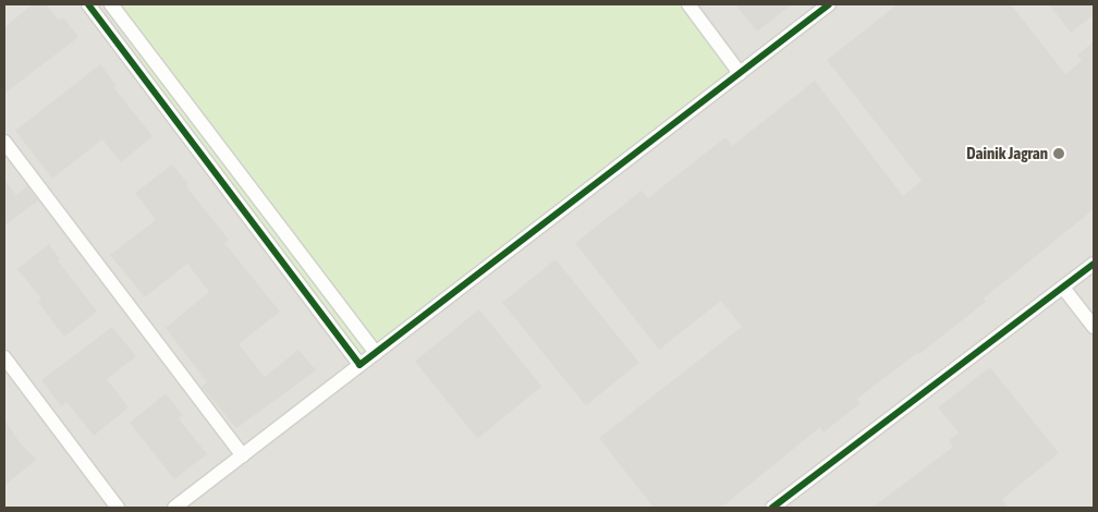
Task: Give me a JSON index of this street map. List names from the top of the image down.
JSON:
{
  "places": ["Dainik Jagran"]
}
